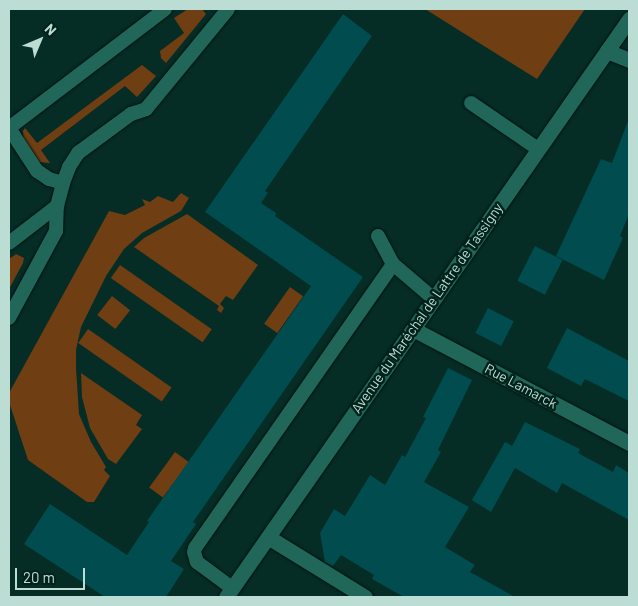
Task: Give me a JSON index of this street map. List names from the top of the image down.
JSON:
{
  "streets": {
    "street": ["Avenue du Maréchal de Lattre de Tassigny", "Rue Lamarck"]
  },
  "crossings": [
    ["Avenue du Maréchal de Lattre de Tassigny", "Rue Lamarck"]
  ],
  "scale_bar": "20 m",
  "north": "top right"
}
